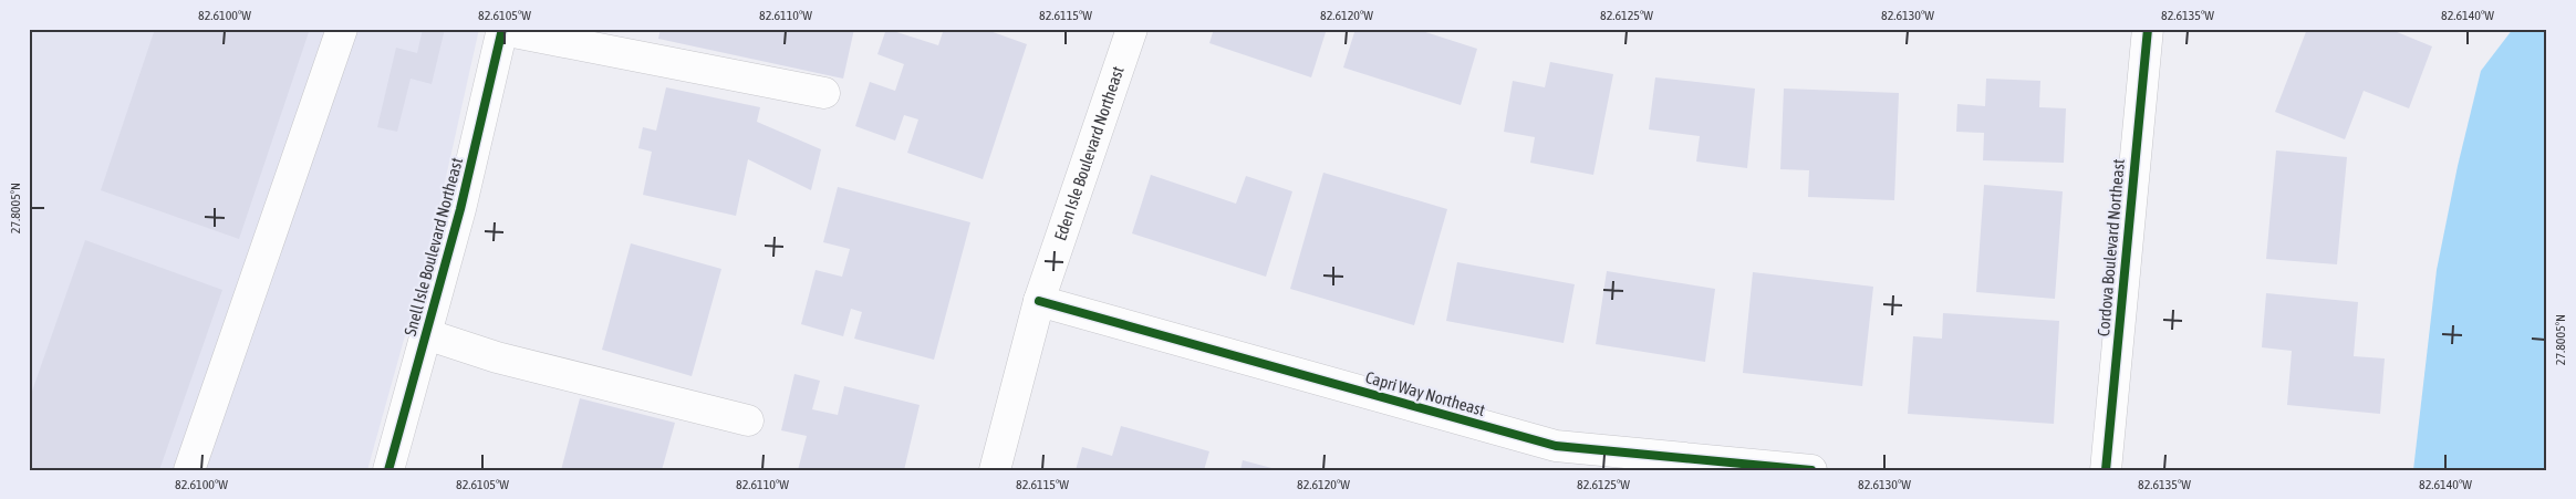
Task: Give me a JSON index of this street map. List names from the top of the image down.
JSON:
{
  "streets": {
    "street": [
      "Eden Isle Boulevard Northeast",
      "Snell Isle Boulevard Northeast",
      "Cordova Boulevard Northeast",
      "Capri Way Northeast"
    ]
  },
  "crossings": [
    ["Eden Isle Boulevard Northeast", "Capri Way Northeast"]
  ],
  "coordinates": [
    "82.6100°W",
    "82.6105°W",
    "82.6110°W",
    "82.6115°W",
    "82.6120°W",
    "82.6125°W",
    "82.6130°W",
    "82.6135°W",
    "82.6140°W",
    "27.8005°N"
  ]
}
